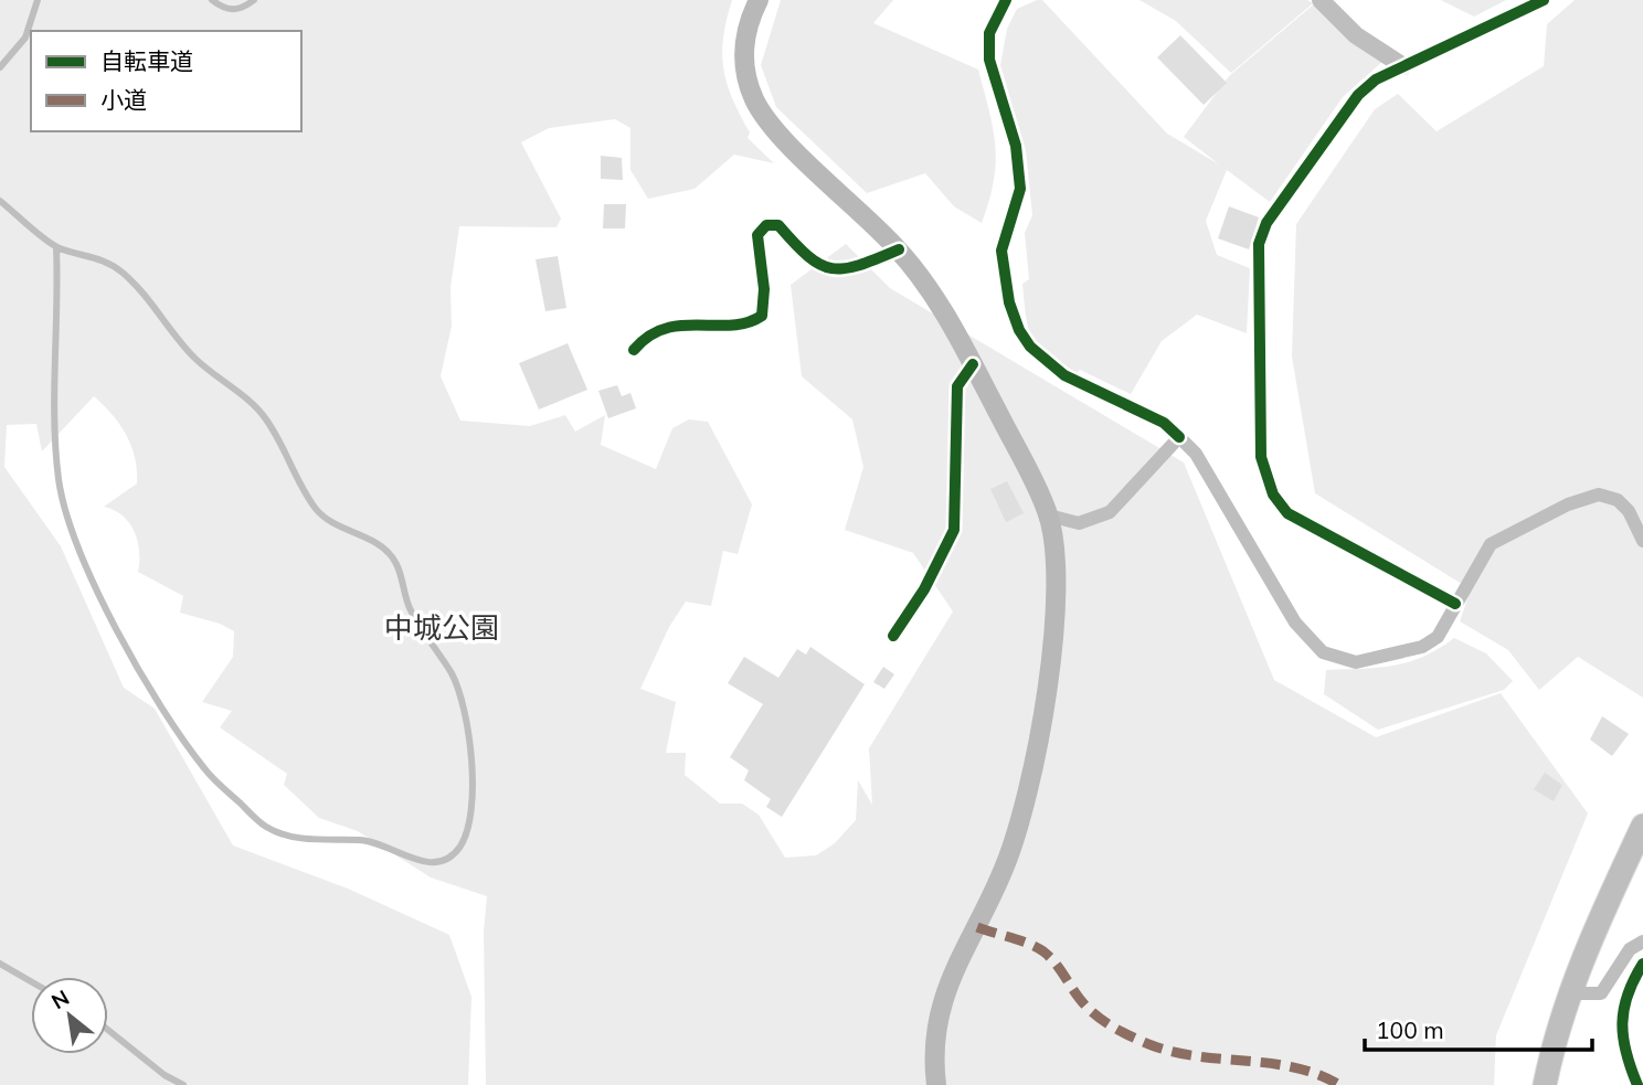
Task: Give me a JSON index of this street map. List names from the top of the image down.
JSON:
{
  "parks": ["中城公園"],
  "legend": ["自転車道", "小道"],
  "scale_bar": "100 m",
  "north": "top left"
}
